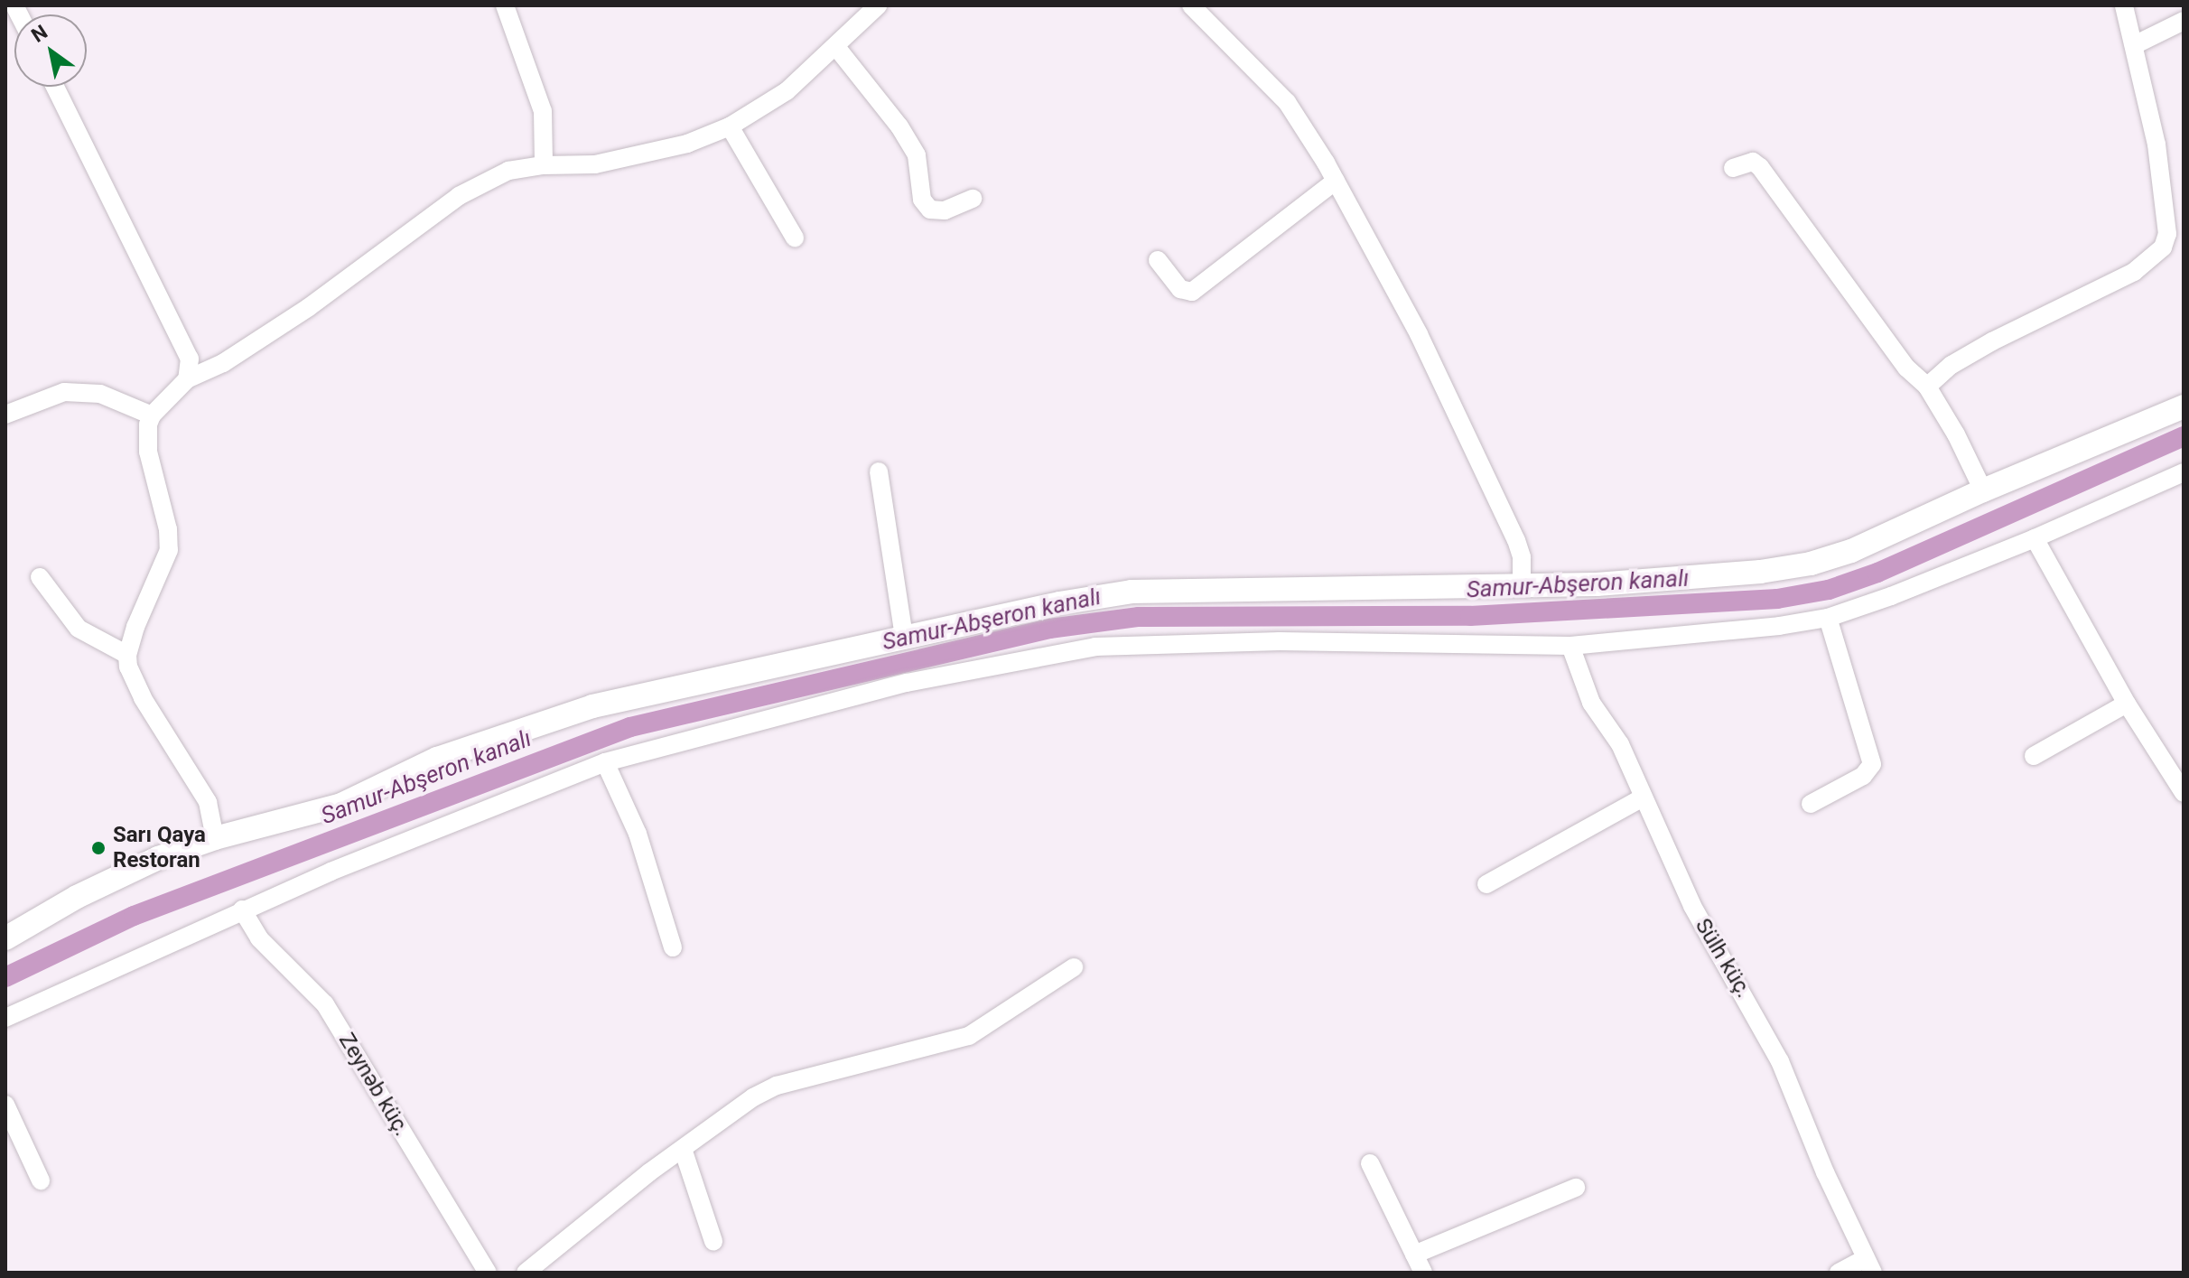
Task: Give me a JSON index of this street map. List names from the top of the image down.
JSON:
{
  "streets": {
    "street": ["Sülh küç.", "Zeynəb küç."]
  },
  "water": ["Samur-Abşeron kanalı"],
  "places": ["Sarı Qaya Restoran"],
  "north": "top left"
}
